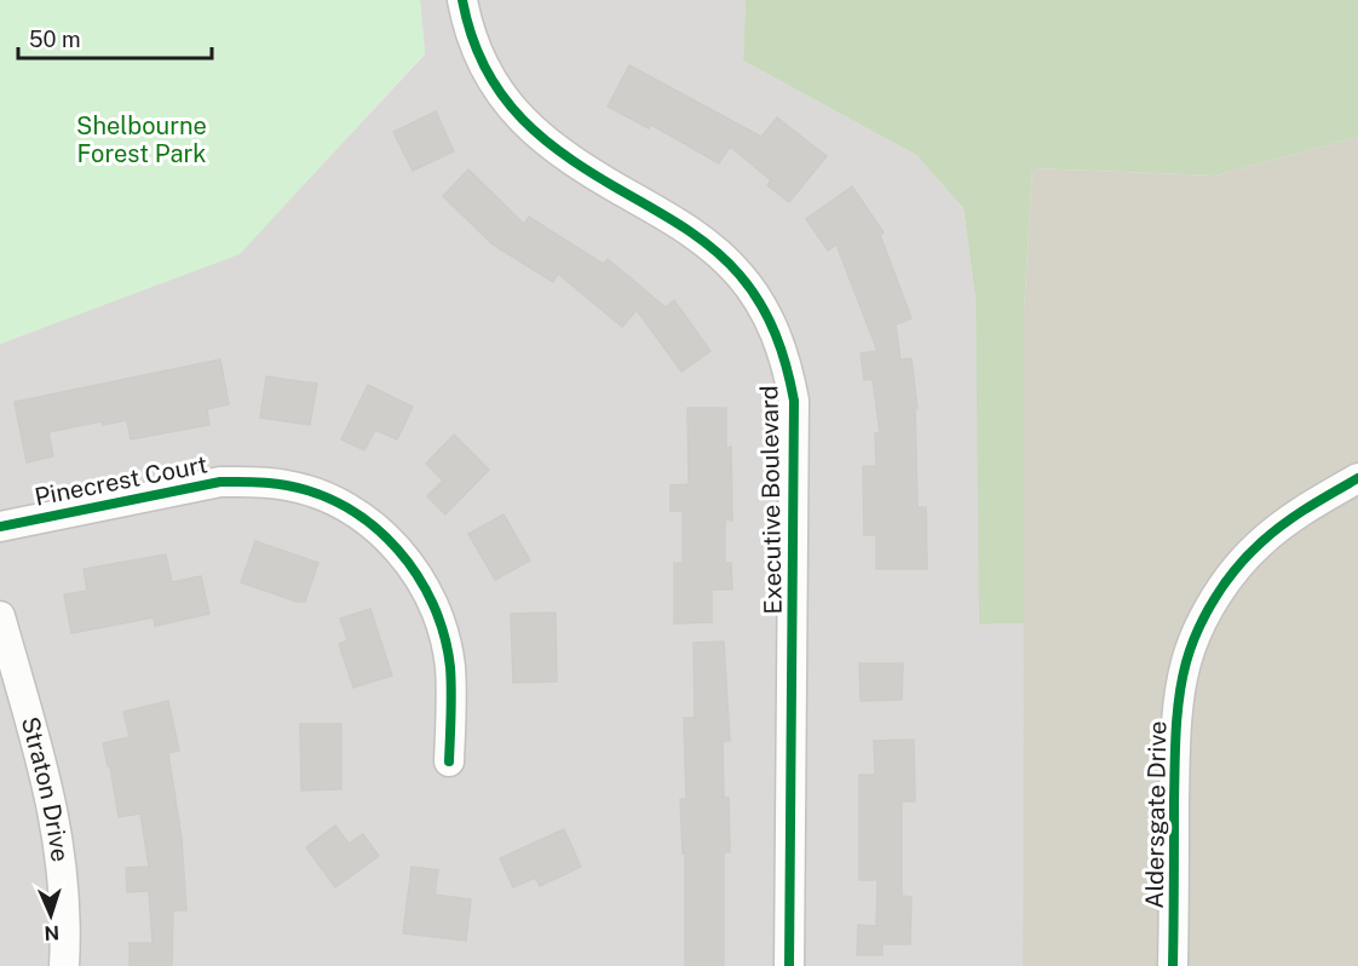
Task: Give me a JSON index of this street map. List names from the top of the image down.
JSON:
{
  "streets": {
    "street": [
      "Pinecrest Court",
      "Executive Boulevard",
      "Straton Drive",
      "Aldersgate Drive"
    ]
  },
  "parks": ["Shelbourne Forest Park"],
  "scale_bar": "50 m",
  "north": "bottom"
}
